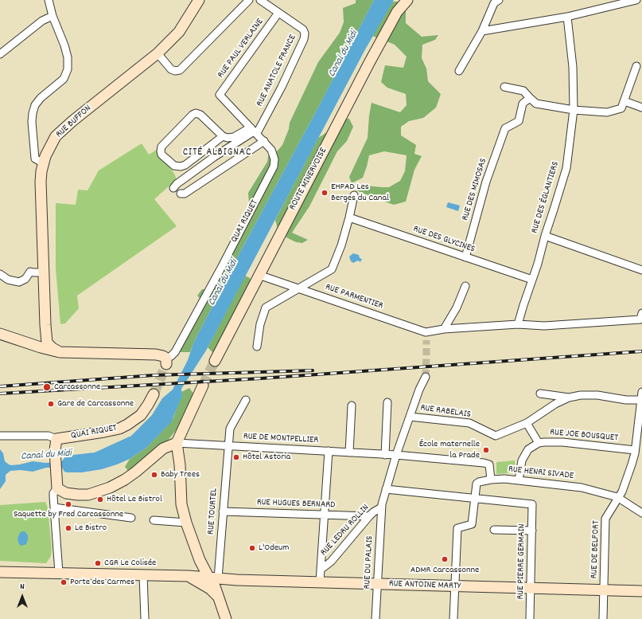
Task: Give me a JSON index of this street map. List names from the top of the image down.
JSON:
{
  "streets": {
    "street": [
      "RUE PAUL VERLAINE",
      "RUE ANATOLE FRANCE",
      "RUE BUFFON",
      "ROUTE MINERVOISE",
      "RUE DES MIMOSAS",
      "RUE DES ÉGLANTIERS",
      "QUAI RIQUET",
      "RUE DES GLYCINES",
      "RUE PARMENTIER",
      "RUE RABELAIS",
      "RUE JOE BOUSQUET",
      "RUE DE MONTPELLIER",
      "RUE HENRI SIVADE",
      "RUE HUGUES BERNARD",
      "RUE TOURTEL",
      "RUE LEDRU ROLLIN",
      "RUE DE BELFORT",
      "RUE PIERRE GERMAIN",
      "RUE DU PALAIS",
      "RUE ANTOINE MARTY"
    ]
  },
  "crossings": [
    ["RUE PAUL VERLAINE", "RUE ANATOLE FRANCE"],
    ["ROUTE MINERVOISE", "RUE PARMENTIER"],
    ["RUE DES MIMOSAS", "RUE DES GLYCINES"],
    ["RUE DES ÉGLANTIERS", "RUE DES GLYCINES"],
    ["RUE DES ÉGLANTIERS", "RUE PARMENTIER"],
    ["RUE RABELAIS", "RUE LEDRU ROLLIN"],
    ["RUE JOE BOUSQUET", "RUE HENRI SIVADE"],
    ["RUE JOE BOUSQUET", "RUE DE BELFORT"],
    ["RUE DE MONTPELLIER", "RUE HENRI SIVADE"],
    ["RUE DE MONTPELLIER", "RUE TOURTEL"],
    ["RUE DE MONTPELLIER", "RUE LEDRU ROLLIN"],
    ["RUE HENRI SIVADE", "RUE DE BELFORT"],
    ["RUE HENRI SIVADE", "RUE PIERRE GERMAIN"],
    ["RUE HUGUES BERNARD", "RUE TOURTEL"],
    ["RUE HUGUES BERNARD", "RUE LEDRU ROLLIN"],
    ["RUE TOURTEL", "RUE ANTOINE MARTY"],
    ["RUE LEDRU ROLLIN", "RUE DU PALAIS"],
    ["RUE LEDRU ROLLIN", "RUE ANTOINE MARTY"],
    ["RUE DE BELFORT", "RUE ANTOINE MARTY"],
    ["RUE PIERRE GERMAIN", "RUE ANTOINE MARTY"],
    ["RUE DU PALAIS", "RUE ANTOINE MARTY"]
  ],
  "districts": ["CITÉ ALBIGNAC"],
  "water": ["Canal du Midi"],
  "places": [
    "EHPAD Les Berges du Canal",
    "Carcassonne",
    "Gare de Carcassonne",
    "École maternelle la Prade",
    "Hôtel Astoria",
    "Baby Trees",
    "Hôtel Le Bistrol",
    "Saquette by Fred Carcassonne",
    "Le Bistro",
    "L'Odeum",
    "ADMR Carcassonne",
    "CGR Le Colisée",
    "Porte des Carmes"
  ],
  "north": "top"
}
